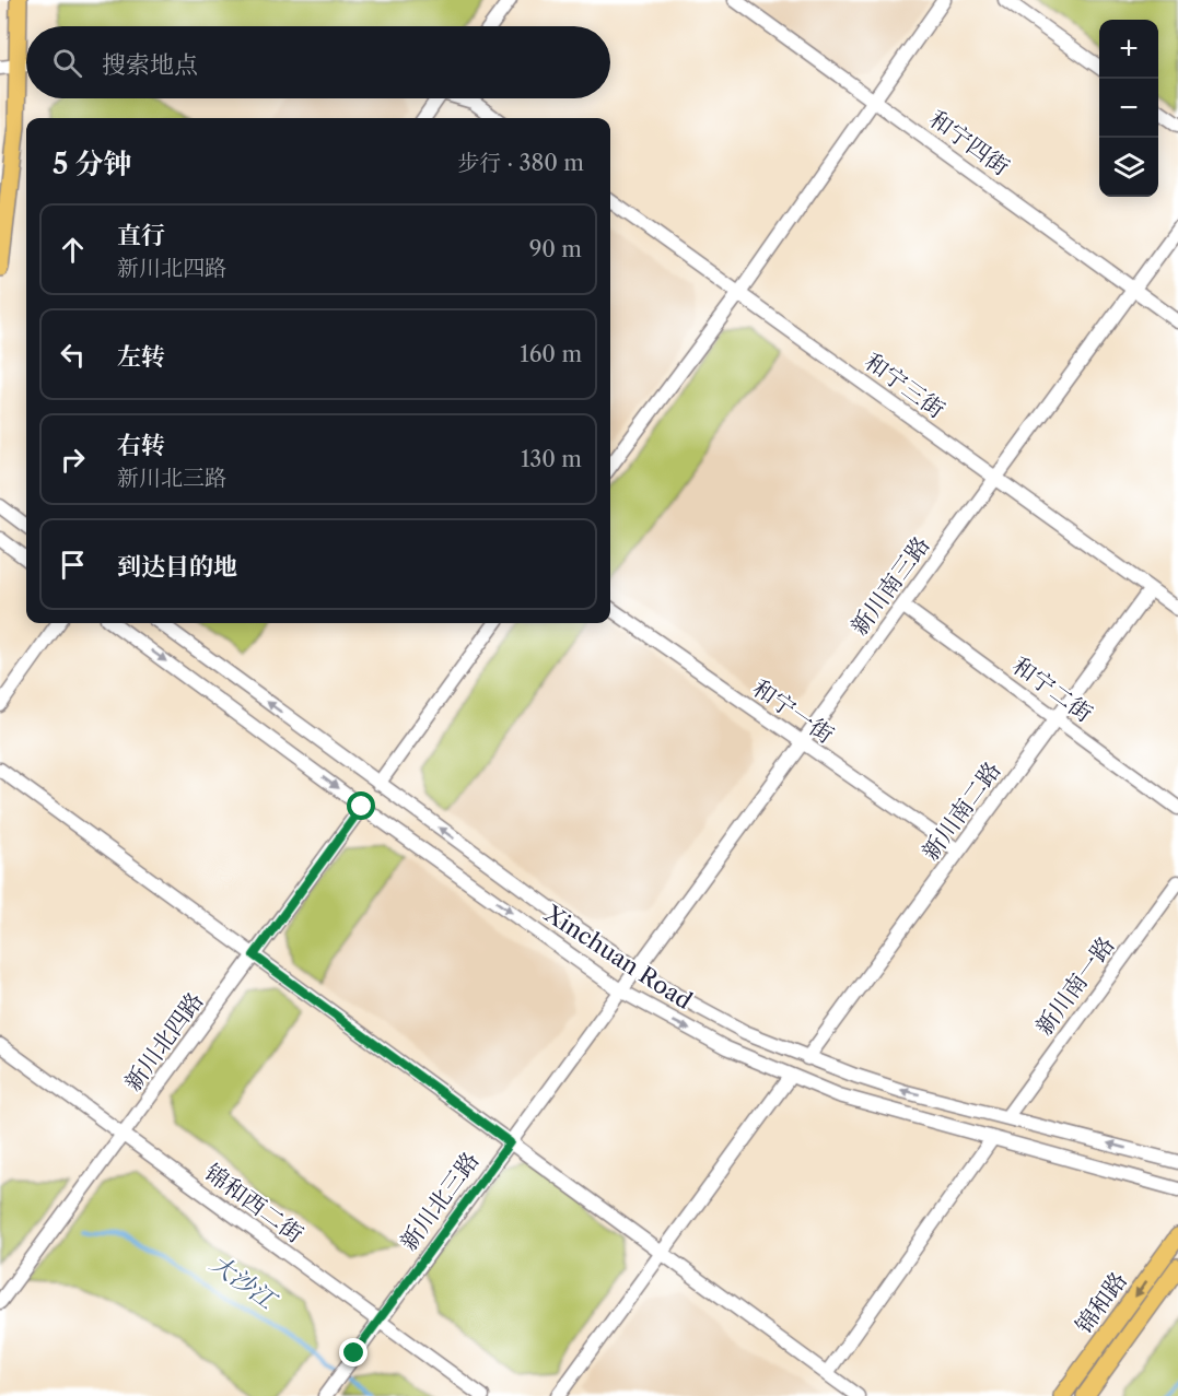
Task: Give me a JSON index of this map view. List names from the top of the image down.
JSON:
{
  "streets": {
    "main road": ["锦和路"],
    "street": [
      "和宁四街",
      "和宁三街",
      "新川南三路",
      "和宁二街",
      "和宁一街",
      "新川南二路",
      "Xinchuan Road",
      "新川南一路",
      "新川北四路",
      "新川北三路",
      "锦和西二街"
    ]
  },
  "crossings": [
    ["和宁四街", "新川南三路"],
    ["和宁三街", "新川南三路"],
    ["和宁三街", "新川南二路"],
    ["新川南三路", "和宁二街"],
    ["新川南三路", "和宁一街"],
    ["新川南三路", "Xinchuan Road"],
    ["新川南三路", "新川北三路"],
    ["和宁二街", "新川南二路"],
    ["和宁一街", "新川南二路"],
    ["新川南二路", "Xinchuan Road"],
    ["Xinchuan Road", "新川南一路"],
    ["Xinchuan Road", "新川北四路"],
    ["Xinchuan Road", "新川北三路"],
    ["新川北四路", "锦和西二街"],
    ["新川北三路", "锦和西二街"]
  ],
  "water": ["大沙江"],
  "page": {
    "map_buttons": ["+", "−"],
    "search": "搜索地点",
    "heading": ["5 分钟", "步行 · 380 m"],
    "list": [
      ["直行", "新川北四路", "90 m"],
      ["左转", "160 m"],
      ["右转", "新川北三路", "130 m"],
      "到达目的地"
    ]
  }
}
